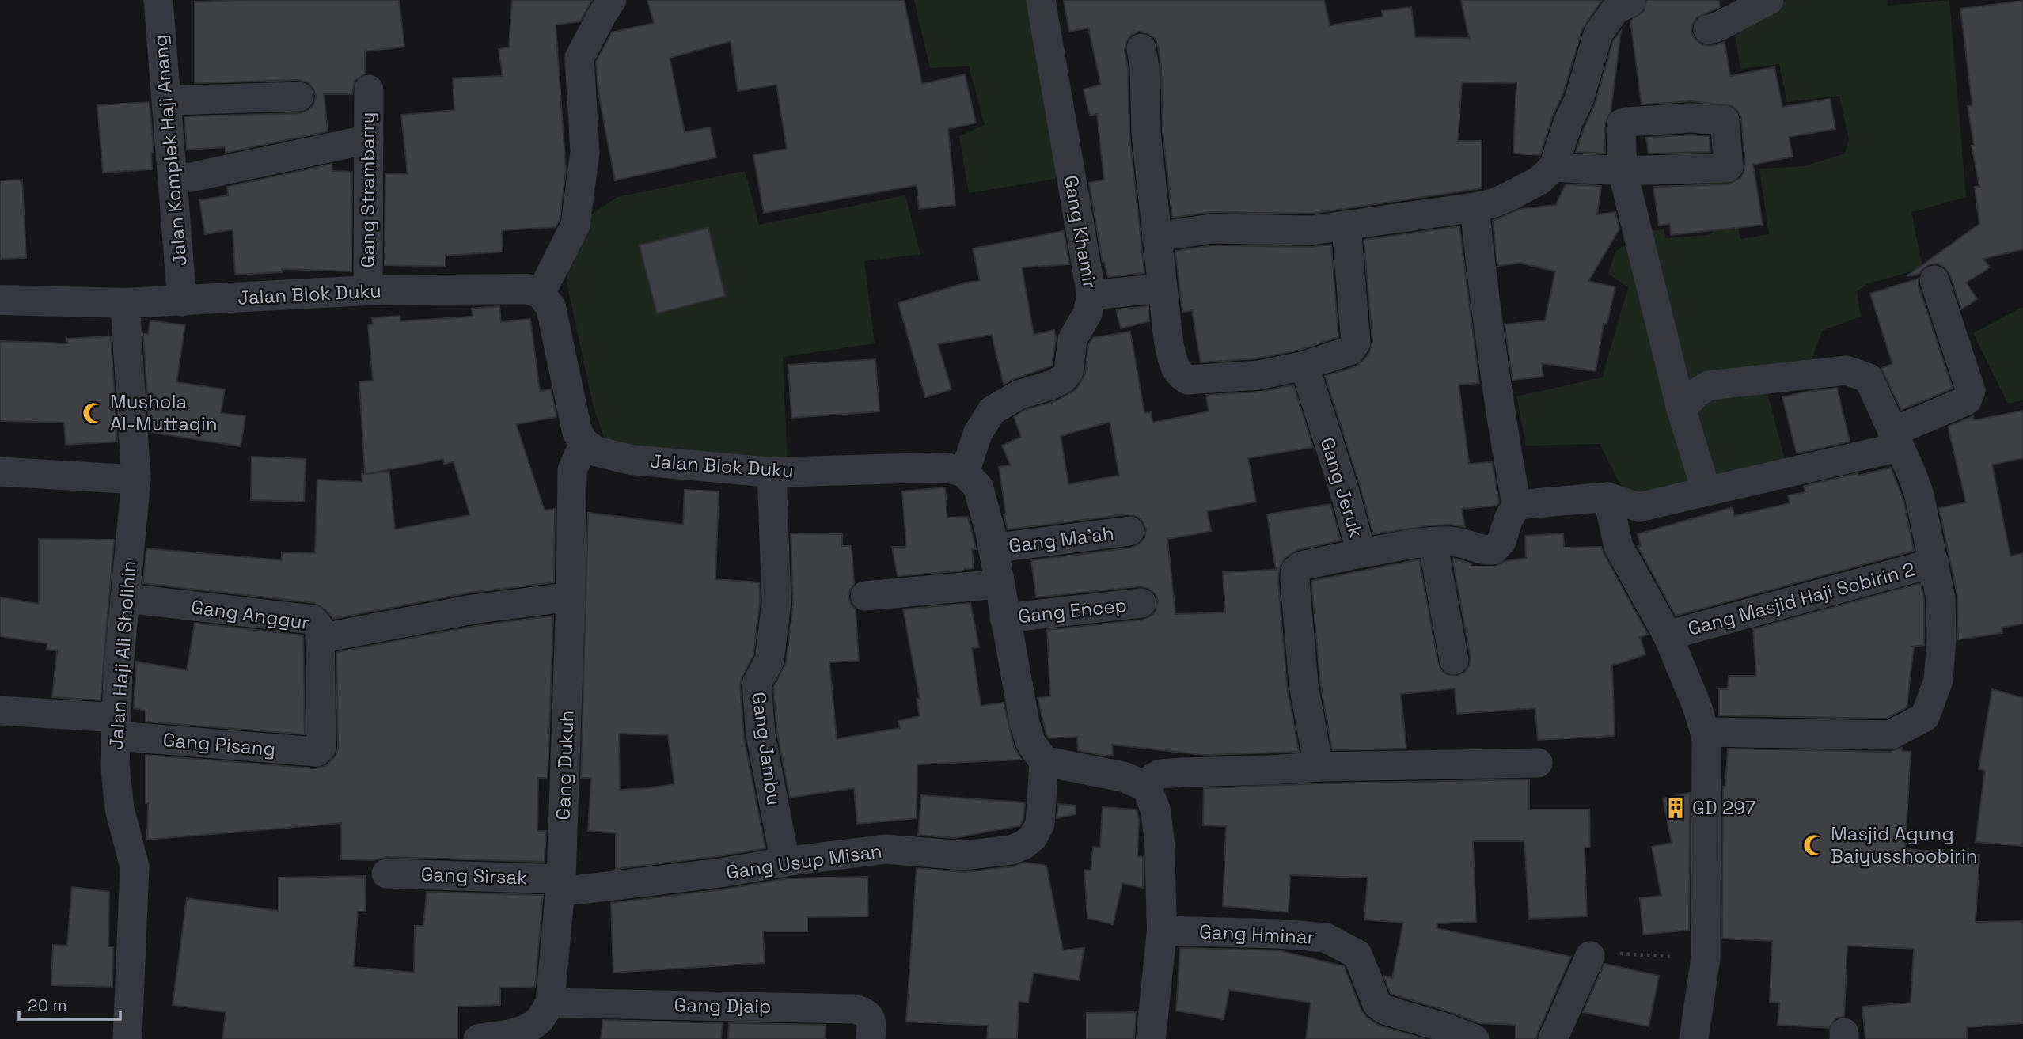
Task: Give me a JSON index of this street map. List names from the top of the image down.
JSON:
{
  "streets": {
    "street": [
      "Jalan Komplek Haji Anang",
      "Gang Strambarry",
      "Gang Khamir",
      "Jalan Blok Duku",
      "Gang Jeruk",
      "Gang Ma'ah",
      "Gang Masjid Haji Sobirin 2",
      "Gang Encep",
      "Gang Anggur",
      "Jalan Haji Ali Sholihin",
      "Gang Pisang",
      "Gang Jambu",
      "Gang Dukuh",
      "Gang Usup Misan",
      "Gang Sirsak",
      "Gang Hminar",
      "Gang Djaip"
    ]
  },
  "crossings": [
    ["Jalan Komplek Haji Anang", "Jalan Blok Duku"],
    ["Gang Strambarry", "Jalan Blok Duku"],
    ["Gang Khamir", "Jalan Blok Duku"],
    ["Jalan Blok Duku", "Jalan Haji Ali Sholihin"],
    ["Jalan Blok Duku", "Gang Jambu"],
    ["Jalan Blok Duku", "Gang Dukuh"],
    ["Gang Anggur", "Jalan Haji Ali Sholihin"],
    ["Gang Anggur", "Gang Pisang"],
    ["Jalan Haji Ali Sholihin", "Gang Pisang"],
    ["Gang Jambu", "Gang Usup Misan"],
    ["Gang Dukuh", "Gang Usup Misan"],
    ["Gang Dukuh", "Gang Sirsak"],
    ["Gang Dukuh", "Gang Djaip"],
    ["Gang Usup Misan", "Gang Sirsak"]
  ],
  "places": {
    "mosque": ["Mushola Al-Muttaqin", "Masjid Agung Baiyusshoobirin"],
    "building": ["GD 297"]
  },
  "scale_bar": "20 m"
}
